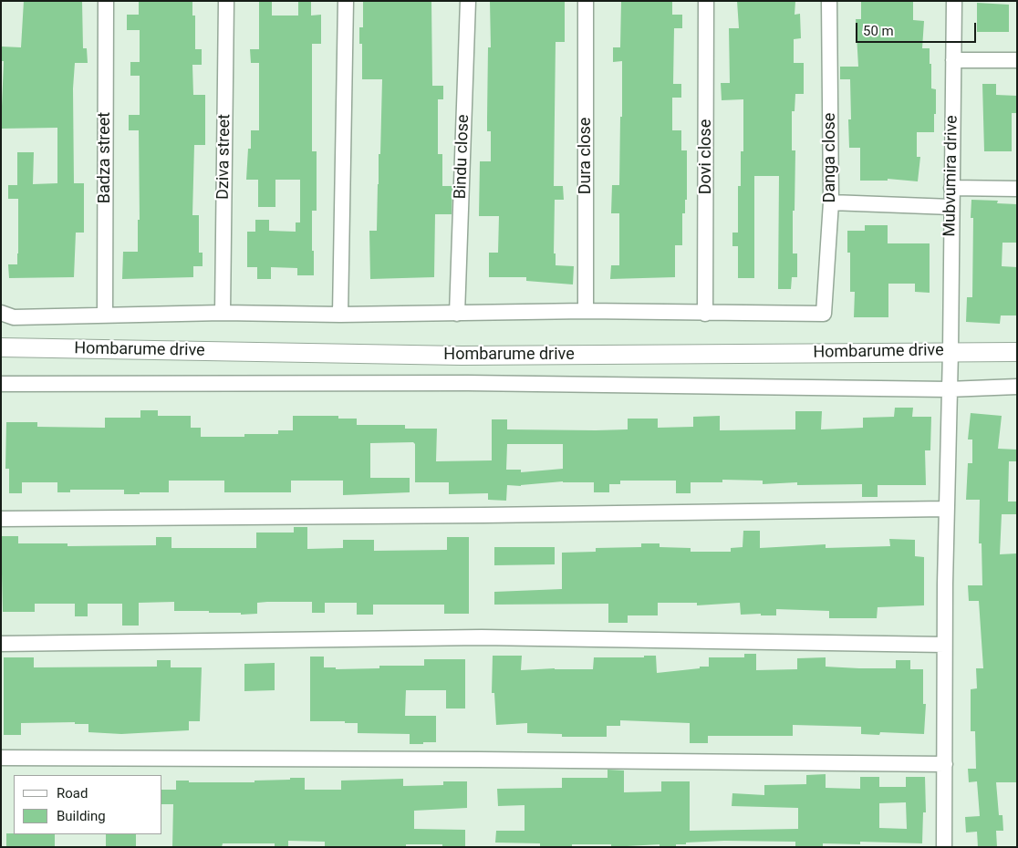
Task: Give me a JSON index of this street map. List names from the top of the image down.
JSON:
{
  "streets": {
    "street": [
      "Dura close",
      "Dziva street",
      "Bindu close",
      "Dovi close",
      "Badza street",
      "Danga close",
      "Mubvumira drive",
      "Hombarume drive"
    ]
  },
  "crossings": [
    ["Dovi close", "Danga close"],
    ["Mubvumira drive", "Hombarume drive"]
  ],
  "legend": ["Road", "Building"],
  "scale_bar": "50 m"
}
